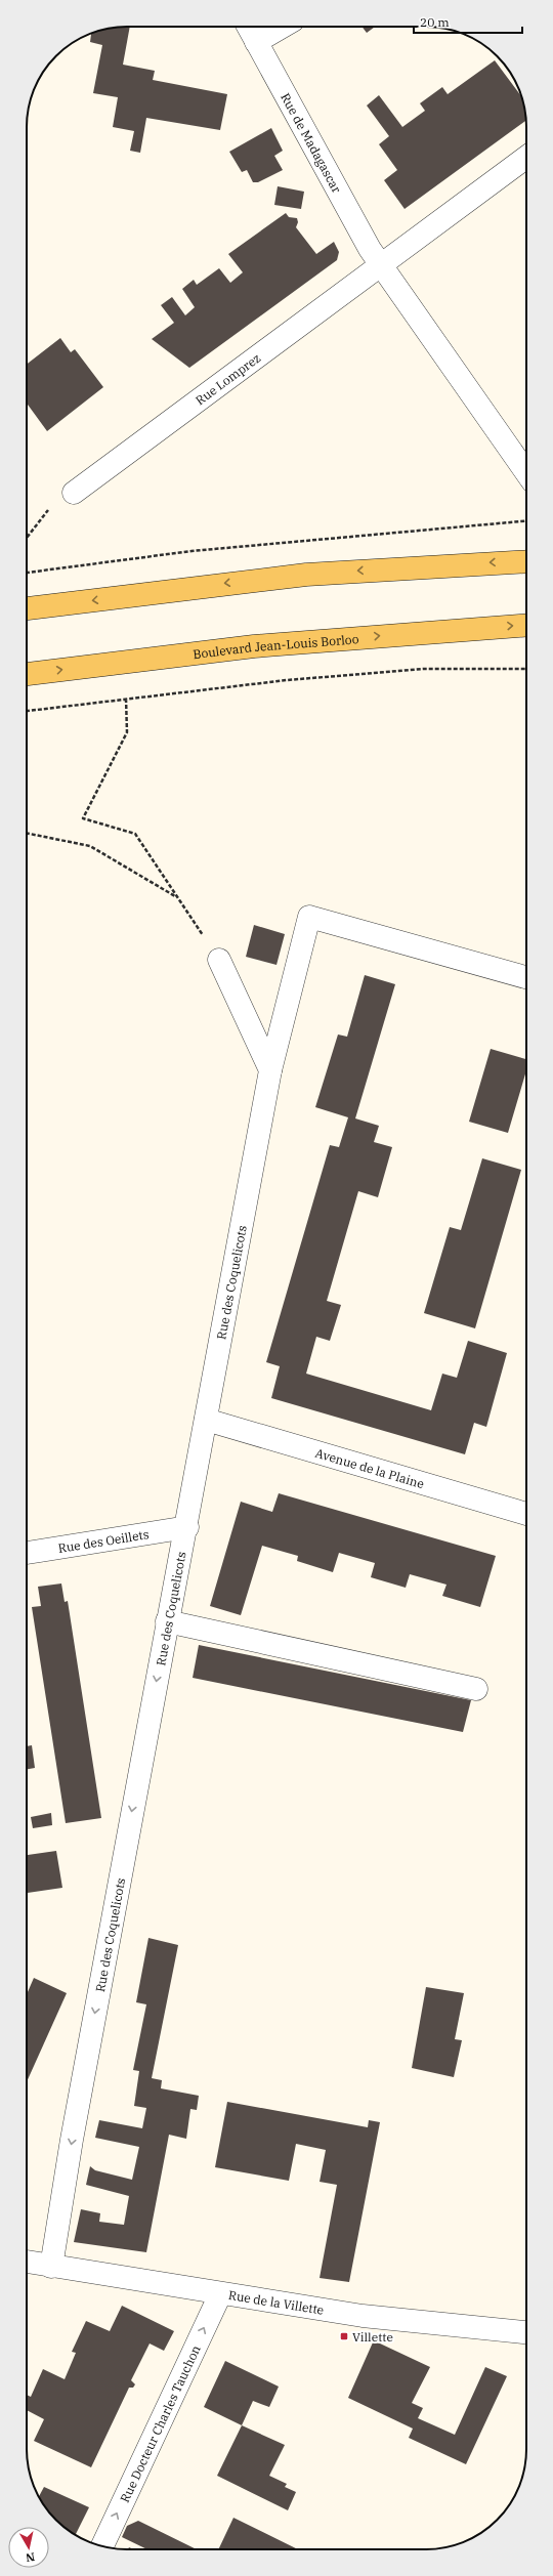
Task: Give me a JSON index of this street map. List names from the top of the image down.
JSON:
{
  "streets": {
    "main road": ["Boulevard Jean-Louis Borloo"],
    "street": [
      "Rue de Madagascar",
      "Rue Lomprez",
      "Rue des Coquelicots",
      "Avenue de la Plaine",
      "Rue des Oeillets",
      "Rue de la Villette",
      "Rue Docteur Charles Tauchon"
    ]
  },
  "crossings": [
    ["Rue de Madagascar", "Rue Lomprez"],
    ["Rue des Coquelicots", "Avenue de la Plaine"],
    ["Rue des Coquelicots", "Rue des Oeillets"],
    ["Rue des Coquelicots", "Rue de la Villette"],
    ["Rue de la Villette", "Rue Docteur Charles Tauchon"]
  ],
  "one_way": ["Rue des Coquelicots", "Rue Docteur Charles Tauchon"],
  "places": {
    "transit": ["Villette"]
  },
  "scale_bar": "20 m",
  "north": "bottom"
}
